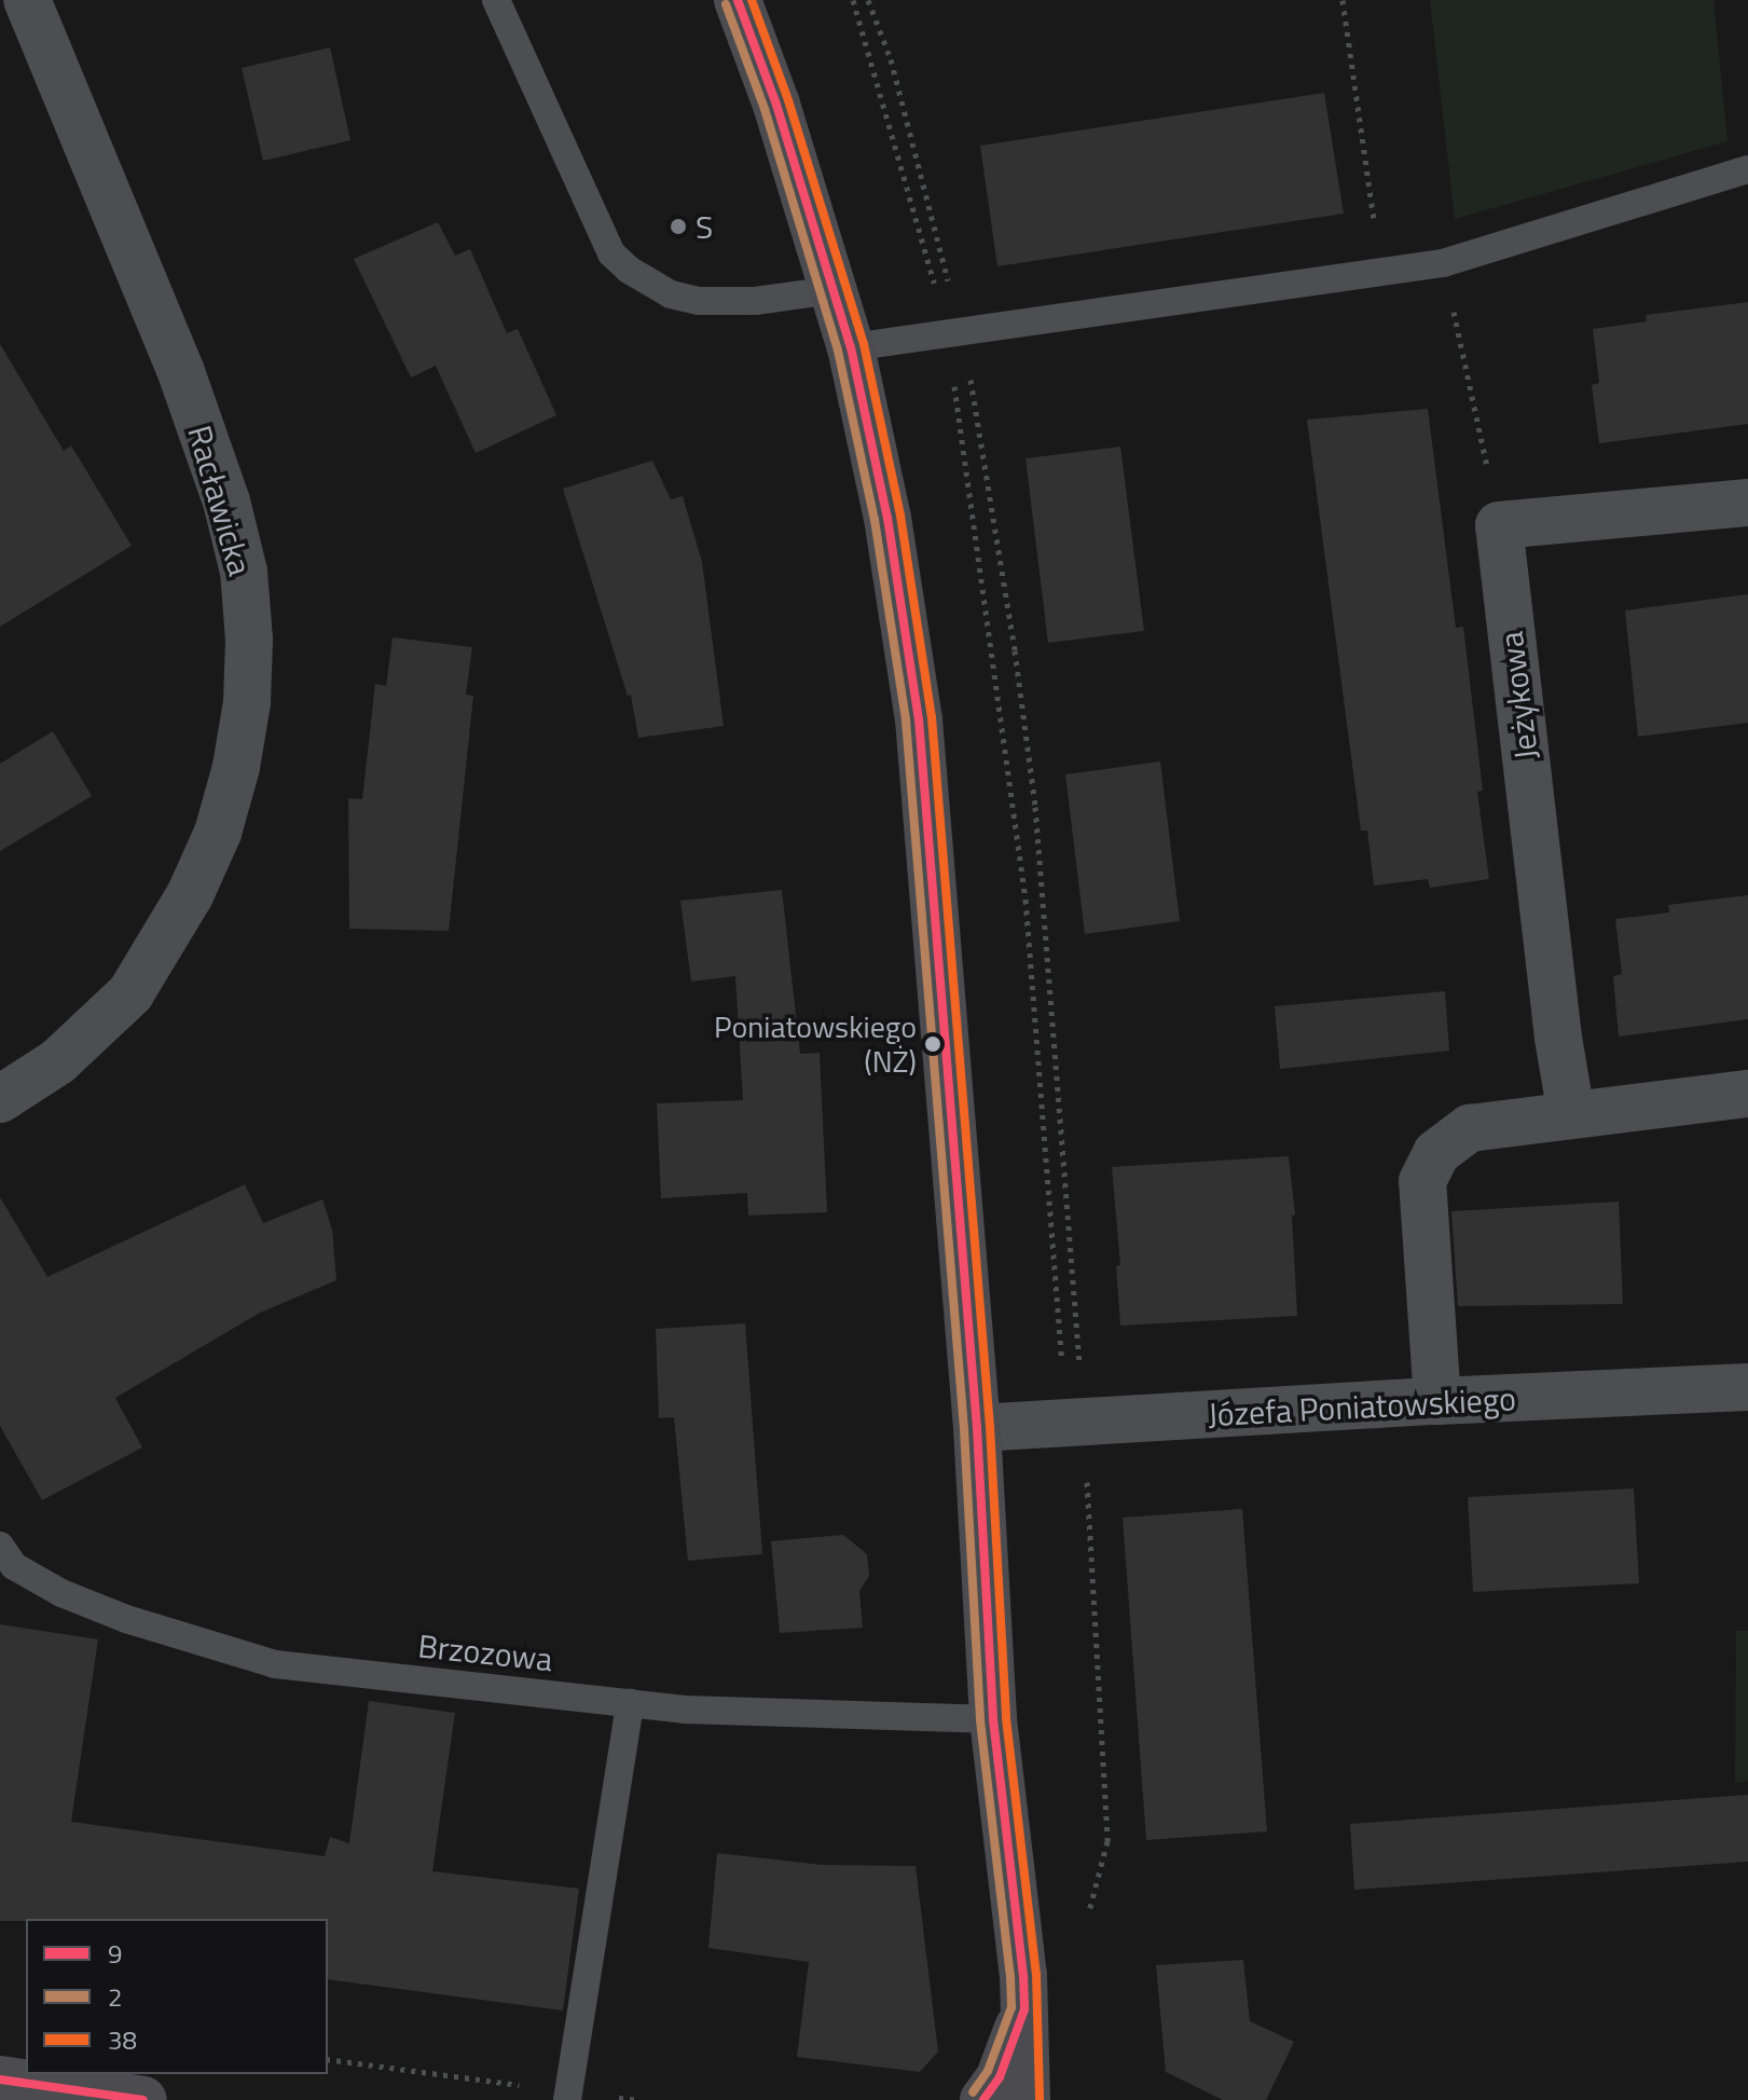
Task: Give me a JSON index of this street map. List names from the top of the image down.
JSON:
{
  "streets": {
    "street": ["Racławicka", "Jeżykowa", "Józefa Poniatowskiego"],
    "lane": ["Brzozowa"]
  },
  "places": ["S", "Poniatowskiego (NŻ)"],
  "lines": ["transit line 9", "transit line 38", "transit line 2"],
  "legend": ["9", "2", "38"]
}
